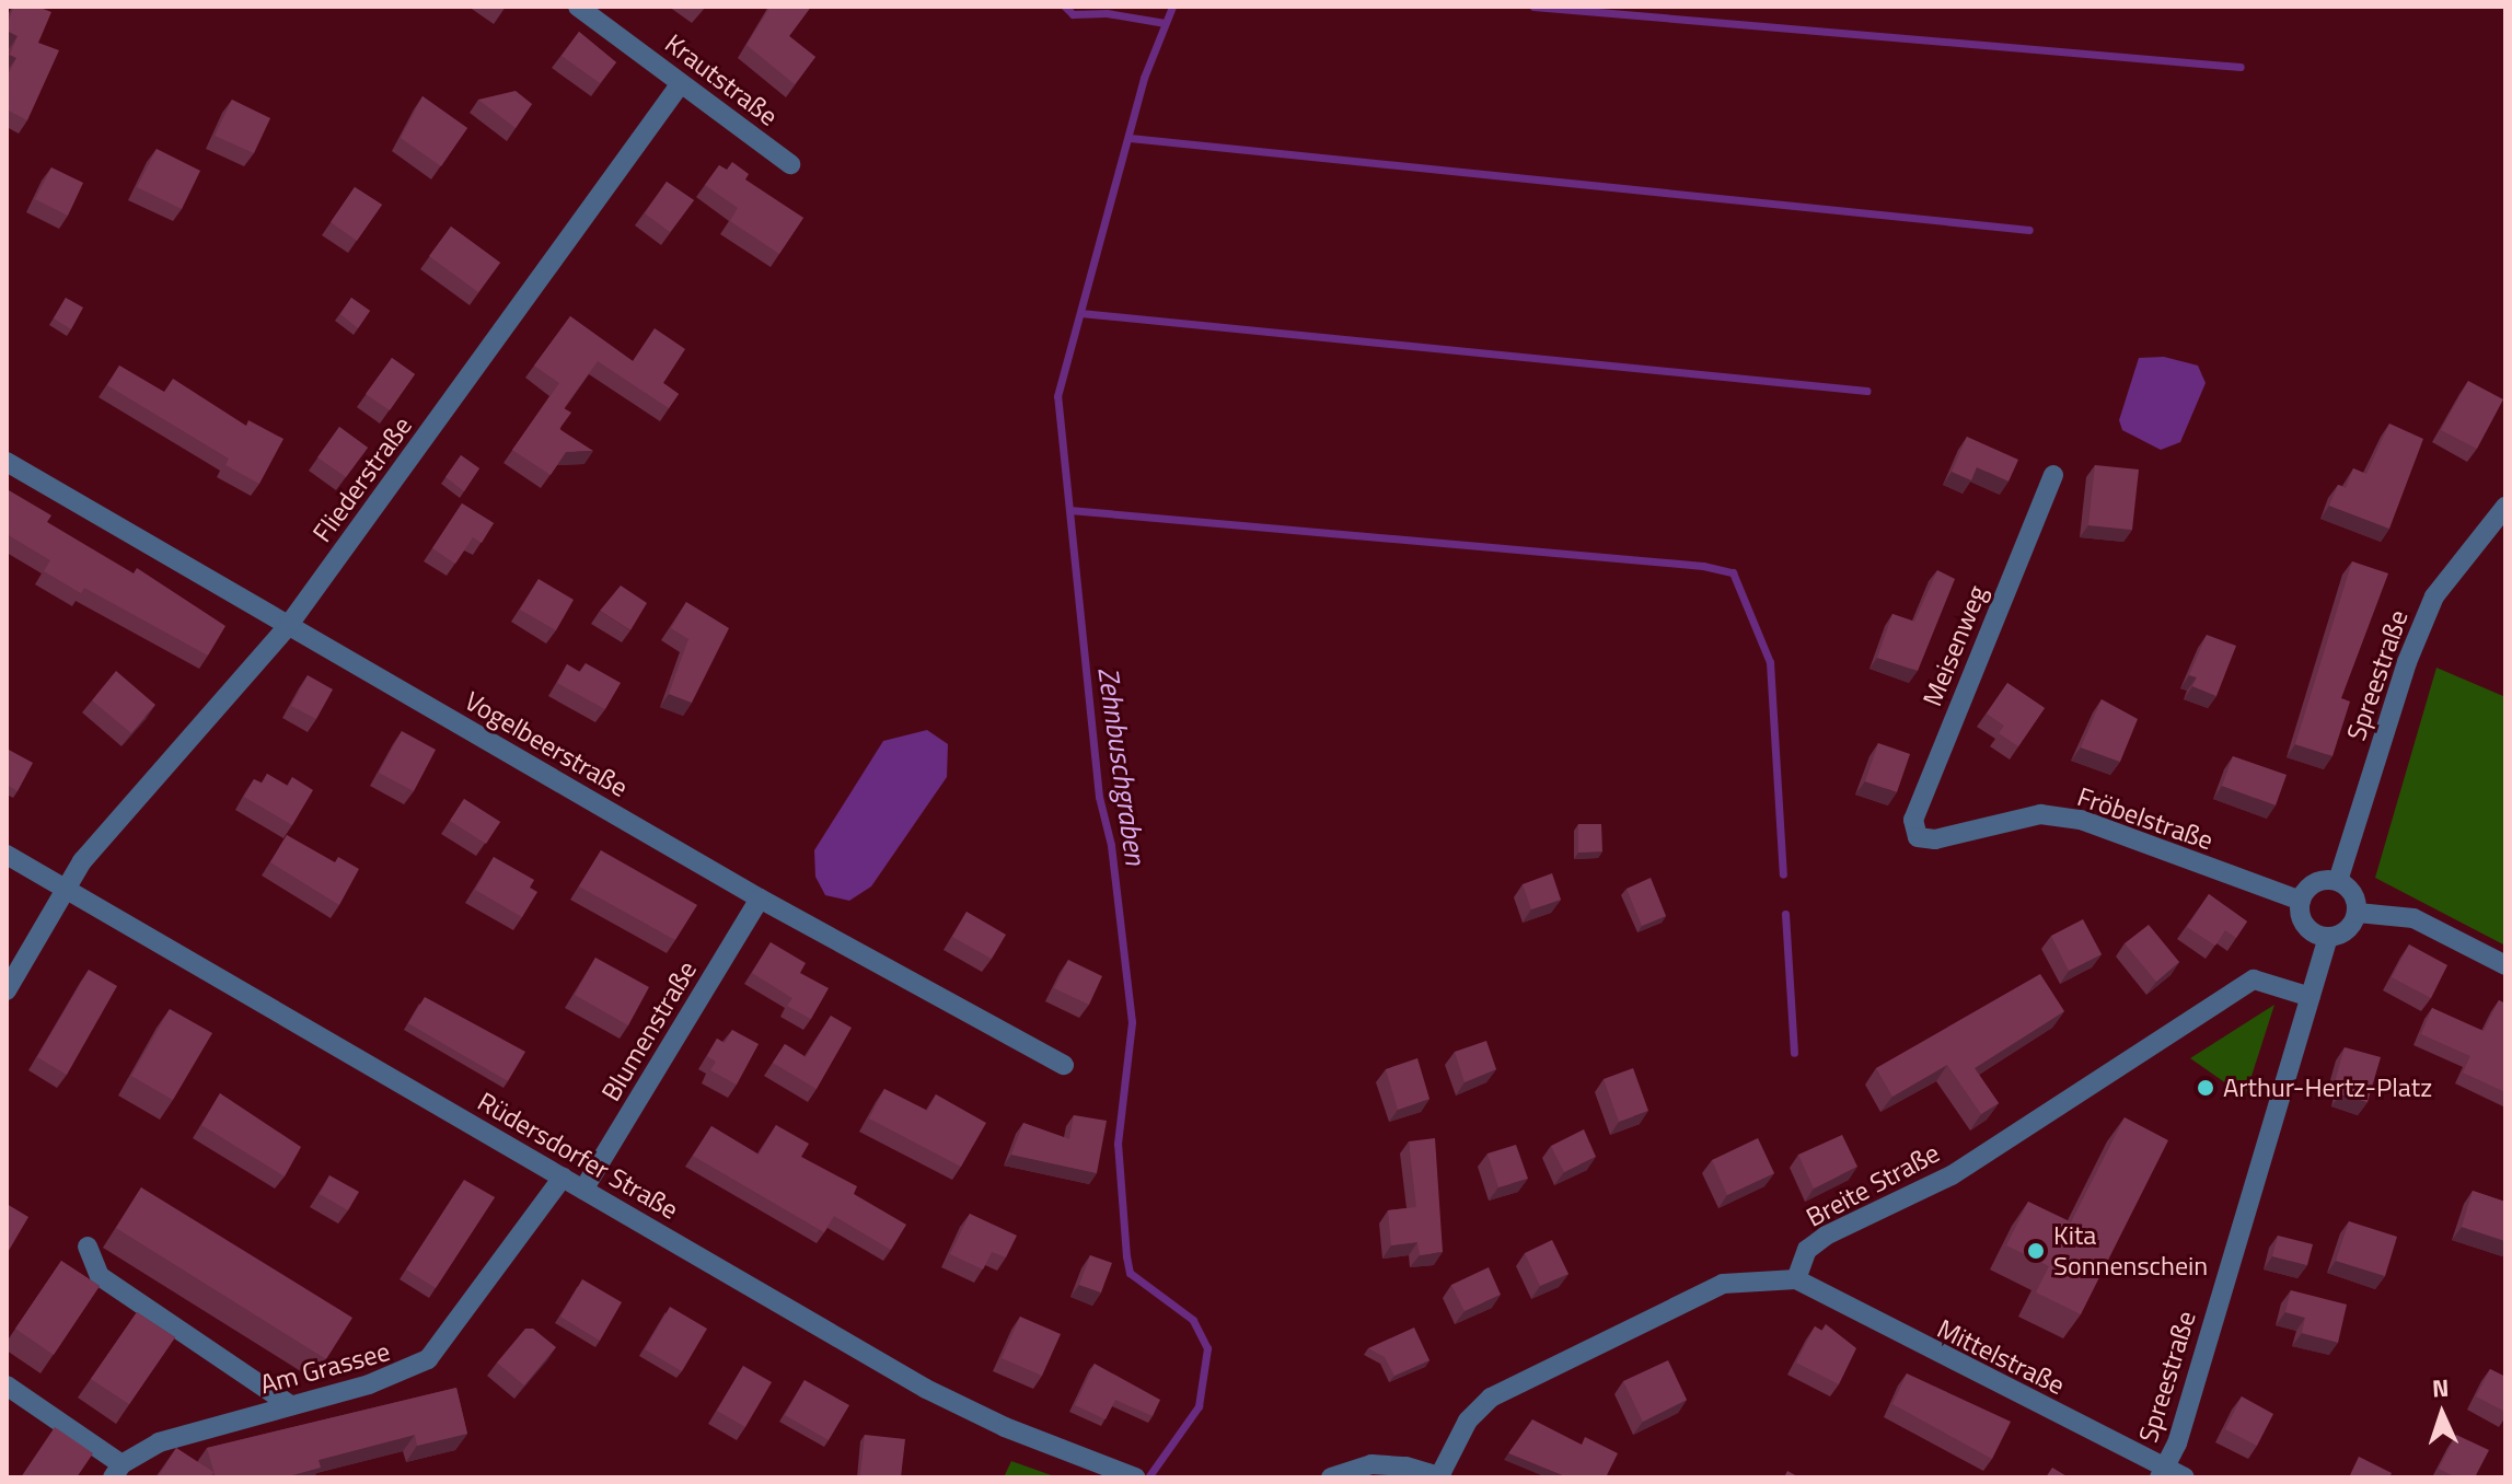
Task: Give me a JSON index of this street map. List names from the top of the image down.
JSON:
{
  "streets": {
    "street": [
      "Krautstraße",
      "Fliederstraße",
      "Meisenweg",
      "Spreestraße",
      "Vogelbeerstraße",
      "Fröbelstraße",
      "Blumenstraße",
      "Rüdersdorfer Straße",
      "Breite Straße",
      "Mittelstraße",
      "Am Grassee"
    ]
  },
  "crossings": [
    ["Krautstraße", "Fliederstraße"],
    ["Fliederstraße", "Vogelbeerstraße"],
    ["Fliederstraße", "Rüdersdorfer Straße"],
    ["Meisenweg", "Fröbelstraße"],
    ["Spreestraße", "Fröbelstraße"],
    ["Spreestraße", "Breite Straße"],
    ["Spreestraße", "Mittelstraße"],
    ["Vogelbeerstraße", "Blumenstraße"],
    ["Blumenstraße", "Rüdersdorfer Straße"],
    ["Rüdersdorfer Straße", "Am Grassee"],
    ["Breite Straße", "Mittelstraße"]
  ],
  "water": ["Zehnbuschgraben"],
  "places": ["Arthur-Hertz-Platz", "Kita Sonnenschein"],
  "north": "top"
}
